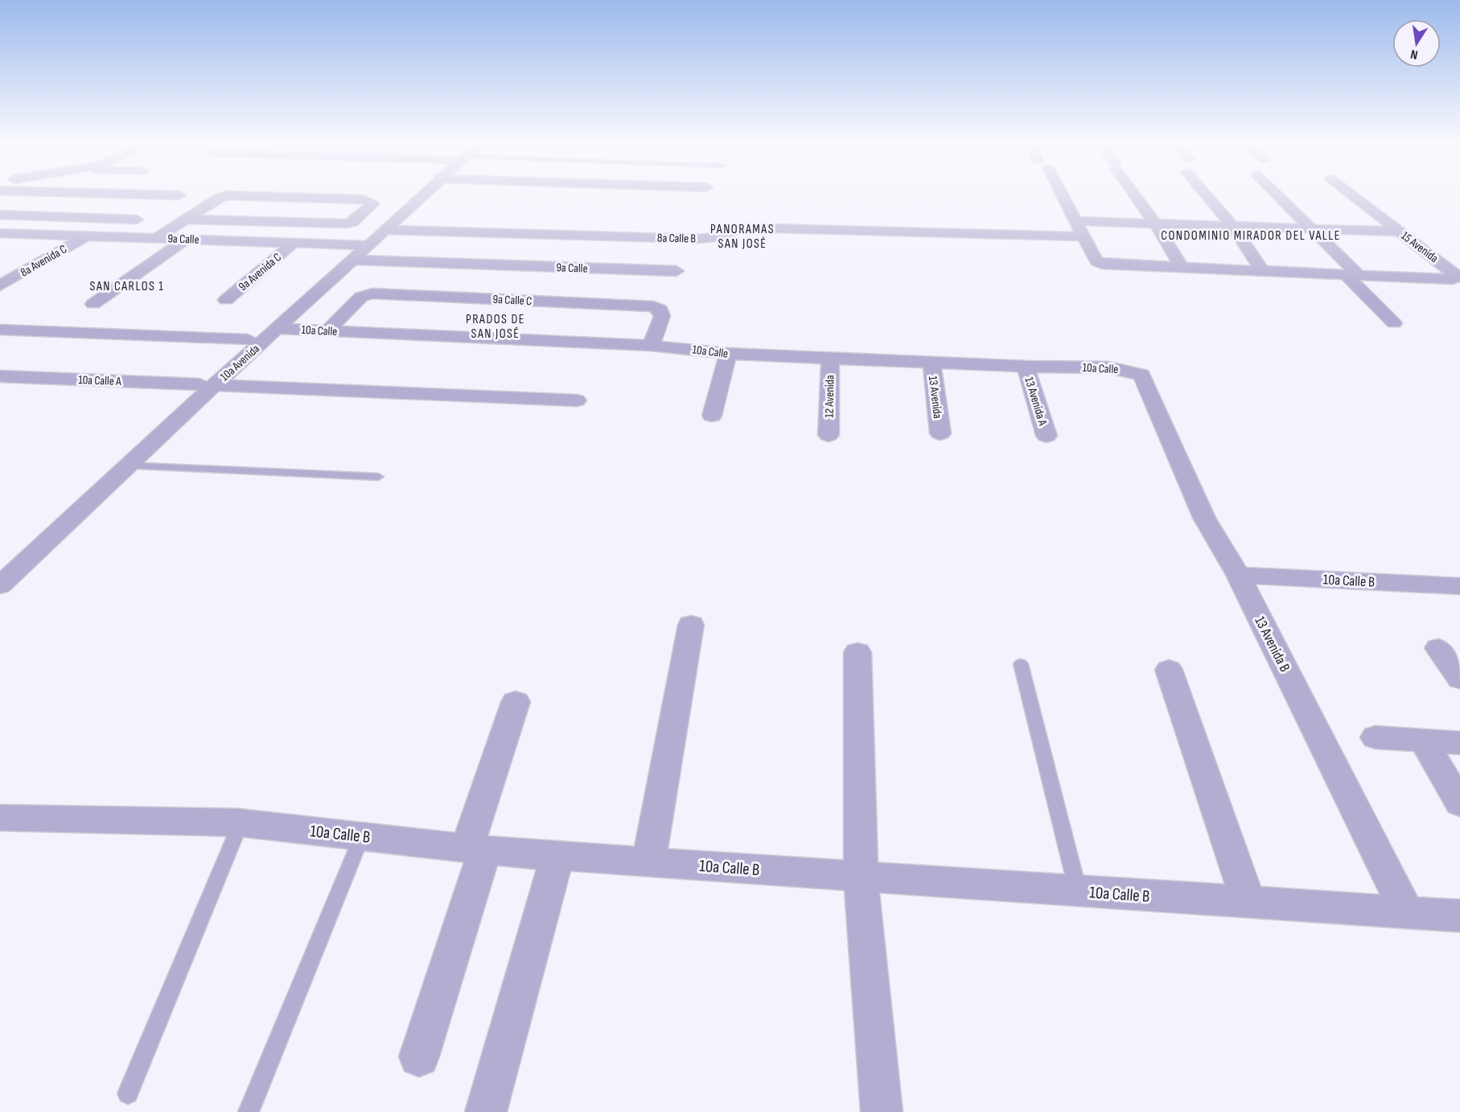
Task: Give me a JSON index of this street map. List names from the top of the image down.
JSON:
{
  "streets": {
    "street": [
      "8a Calle B",
      "9a Calle",
      "15 Avenida",
      "8a Avenida C",
      "9a Avenida C",
      "9a Calle C",
      "10a Calle",
      "10a Avenida",
      "10a Calle A",
      "12 Avenida",
      "13 Avenida",
      "13 Avenida A",
      "10a Calle B",
      "13 Avenida B"
    ]
  },
  "crossings": [
    ["8a Calle B", "10a Avenida"],
    ["9a Calle", "8a Avenida C"],
    ["9a Calle", "9a Avenida C"],
    ["9a Calle", "10a Avenida"],
    ["9a Calle C", "10a Calle"],
    ["10a Calle", "10a Avenida"],
    ["10a Calle", "12 Avenida"],
    ["10a Calle", "13 Avenida"],
    ["10a Calle", "13 Avenida A"],
    ["10a Calle", "13 Avenida B"],
    ["10a Avenida", "10a Calle A"],
    ["10a Calle B", "13 Avenida B"]
  ],
  "districts": [
    "PANORAMAS SAN JOSÉ",
    "CONDOMINIO MIRADOR DEL VALLE",
    "SAN CARLOS 1",
    "PRADOS DE SAN JOSÉ"
  ],
  "north": "bottom"
}
